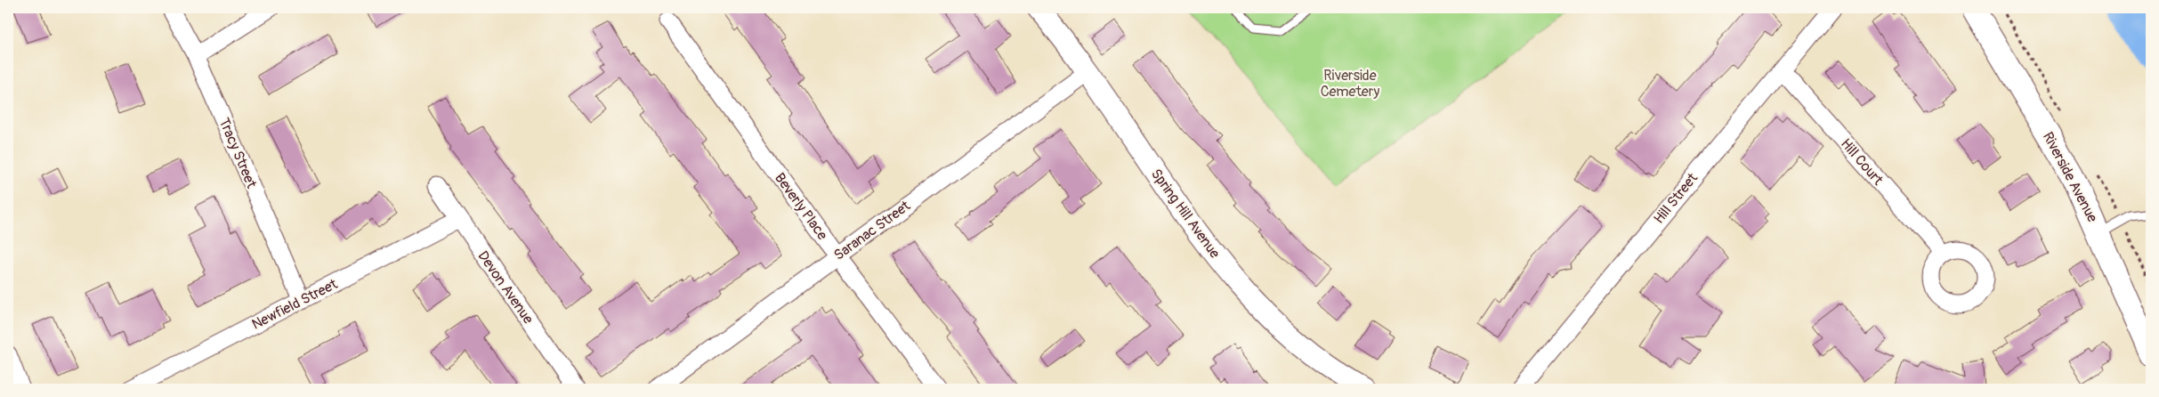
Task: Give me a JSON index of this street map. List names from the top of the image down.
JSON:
{
  "streets": {
    "main road": ["Riverside Avenue"],
    "street": [
      "Tracy Street",
      "Hill Court",
      "Hill Street",
      "Beverly Place",
      "Spring Hill Avenue",
      "Saranac Street",
      "Devon Avenue",
      "Newfield Street"
    ]
  },
  "crossings": [
    ["Tracy Street", "Newfield Street"],
    ["Hill Court", "Hill Street"],
    ["Beverly Place", "Saranac Street"],
    ["Spring Hill Avenue", "Saranac Street"],
    ["Devon Avenue", "Newfield Street"]
  ],
  "parks": ["Riverside Cemetery"]
}
